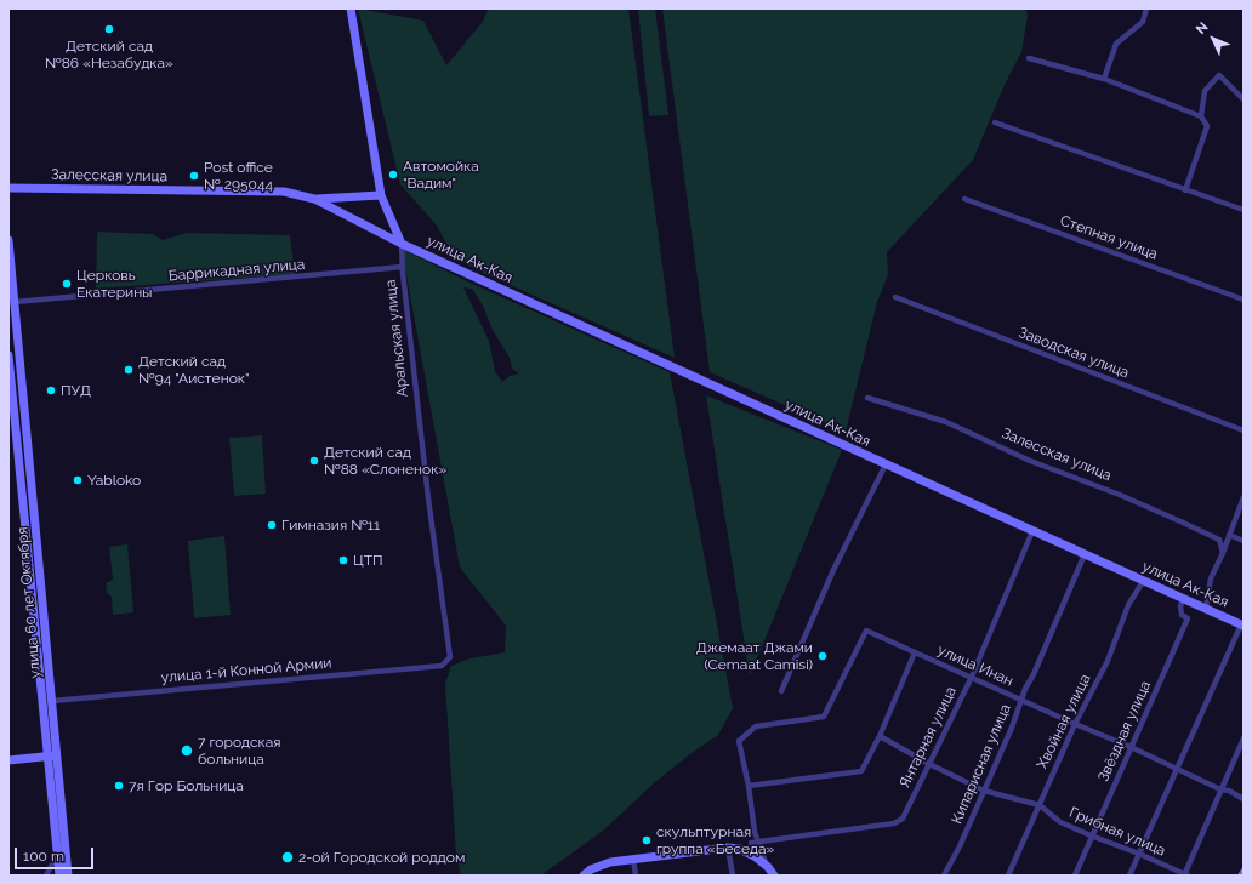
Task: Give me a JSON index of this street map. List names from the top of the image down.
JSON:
{
  "streets": {
    "main road": [
      "Залесская улица",
      "улица Ак-Кая",
      "Аральская улица",
      "улица 60 лет Октября"
    ],
    "street": [
      "Степная улица",
      "Баррикадная улица",
      "Заводская улица",
      "улица Инан",
      "улица 1-й Конной Армии",
      "Хвойная улица",
      "Звёздная улица",
      "Янтарная улица",
      "Кипарисная улица",
      "Грибная улица"
    ]
  },
  "crossings": [
    ["Залесская улица", "улица Ак-Кая"],
    ["Залесская улица", "Аральская улица"],
    ["улица Ак-Кая", "Аральская улица"],
    ["улица Ак-Кая", "Хвойная улица"],
    ["улица Ак-Кая", "Звёздная улица"],
    ["улица Ак-Кая", "Янтарная улица"],
    ["улица Ак-Кая", "Кипарисная улица"],
    ["Баррикадная улица", "Аральская улица"],
    ["Баррикадная улица", "улица 60 лет Октября"],
    ["Аральская улица", "улица 1-й Конной Армии"],
    ["улица 60 лет Октября", "улица 1-й Конной Армии"],
    ["улица Инан", "Хвойная улица"],
    ["улица Инан", "Звёздная улица"],
    ["улица Инан", "Янтарная улица"],
    ["улица Инан", "Кипарисная улица"],
    ["Хвойная улица", "Грибная улица"],
    ["Звёздная улица", "Грибная улица"],
    ["Янтарная улица", "Грибная улица"],
    ["Кипарисная улица", "Грибная улица"]
  ],
  "places": [
    "Детский сад №86 «Незабудка»",
    "Автомойка \"Вадим\"",
    "Post office № 295044",
    "Церковь Екатерины",
    "Детский сад №94 \"Аистенок\"",
    "ПУД",
    "Детский сад №88 «Слоненок»",
    "Yabloko",
    "Гимназия №11",
    "ЦТП",
    "Джемаат Джами (Cemaat Camisi)",
    "7 городская больница",
    "7я Гор Больница",
    "скульптурная группа «Беседа»",
    "2-ой Городской роддом"
  ],
  "scale_bar": "100 m",
  "north": "top left"
}
